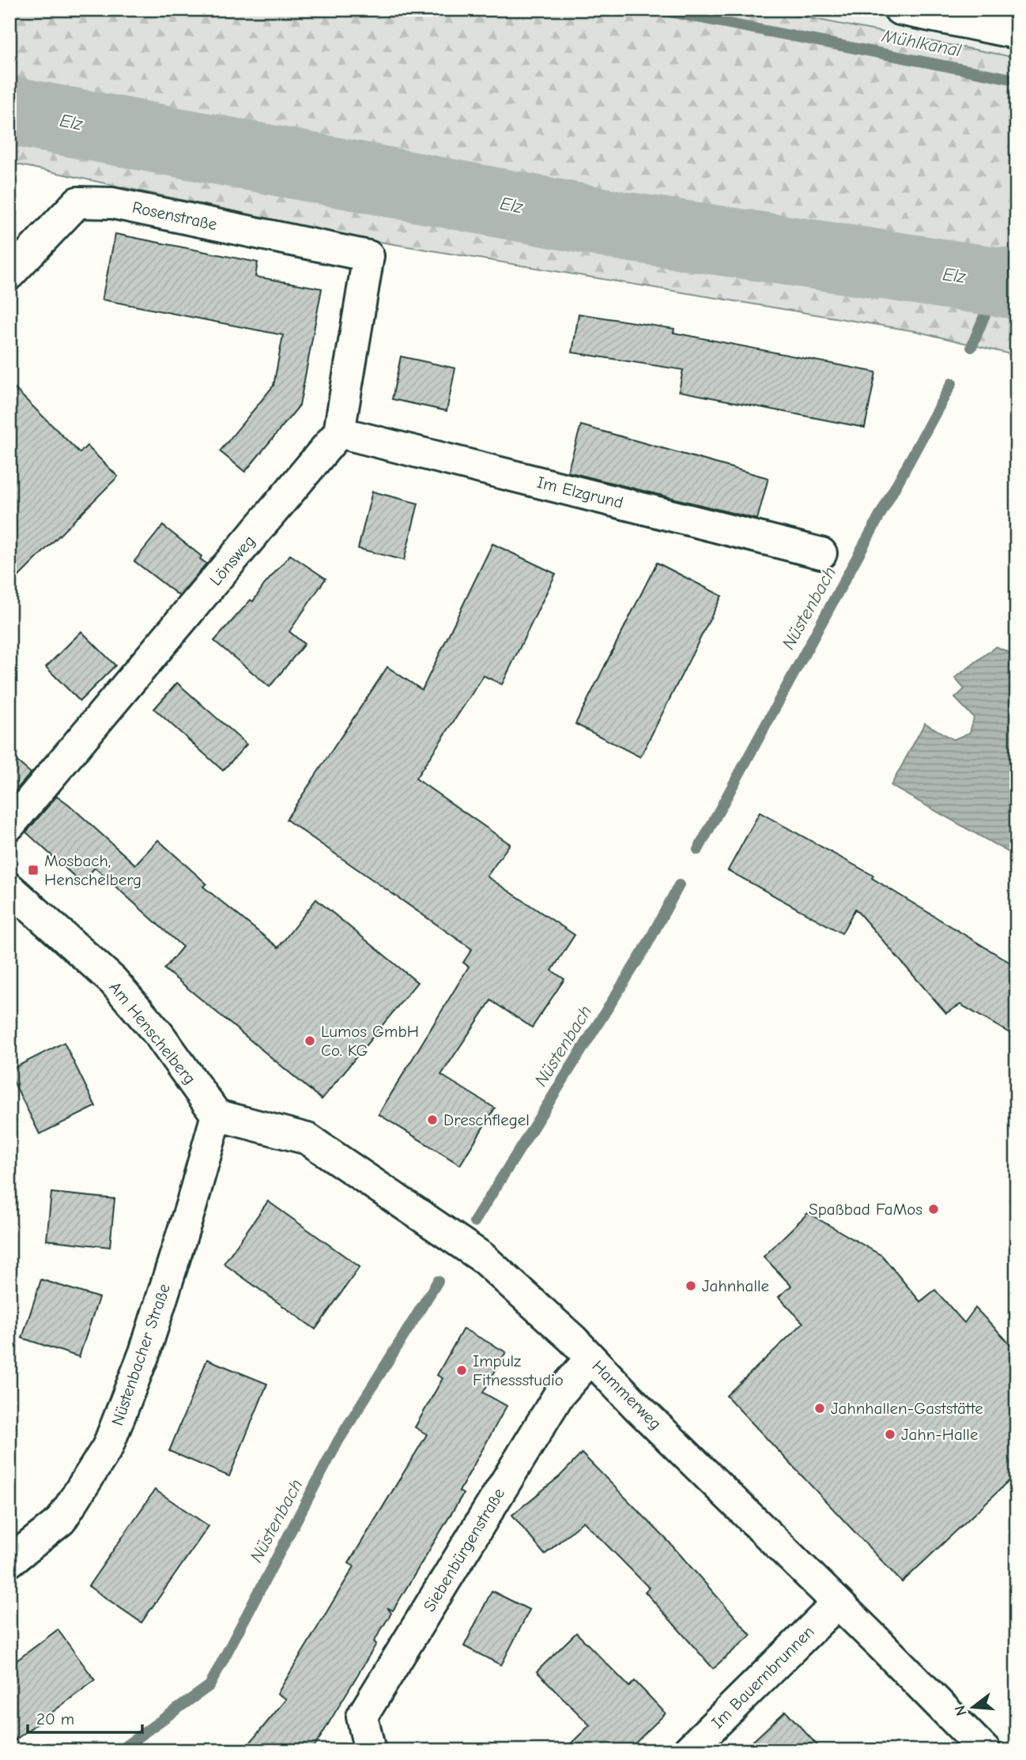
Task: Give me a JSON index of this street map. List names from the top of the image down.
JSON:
{
  "streets": {
    "street": [
      "Rosenstraße",
      "Im Elzgrund",
      "Lönsweg",
      "Am Henschelberg",
      "Nüstenbacher Straße",
      "Hammerweg",
      "Siebenbürgenstraße",
      "Im Bauernbrunnen"
    ]
  },
  "crossings": [
    ["Rosenstraße", "Im Elzgrund"],
    ["Rosenstraße", "Lönsweg"],
    ["Im Elzgrund", "Lönsweg"],
    ["Am Henschelberg", "Nüstenbacher Straße"],
    ["Am Henschelberg", "Hammerweg"],
    ["Nüstenbacher Straße", "Hammerweg"],
    ["Hammerweg", "Siebenbürgenstraße"],
    ["Hammerweg", "Im Bauernbrunnen"]
  ],
  "water": ["Mühlkanal", "Elz", "Nüstenbach"],
  "places": {
    "transit": ["Mosbach, Henschelberg"],
    "other": [
      "Lumos GmbH Co. KG",
      "Dreschflegel",
      "Spaßbad FaMos",
      "Jahnhalle",
      "Impulz Fitnessstudio",
      "Jahnhallen-Gaststätte",
      "Jahn-Halle"
    ]
  },
  "scale_bar": "20 m",
  "north": "left"
}
